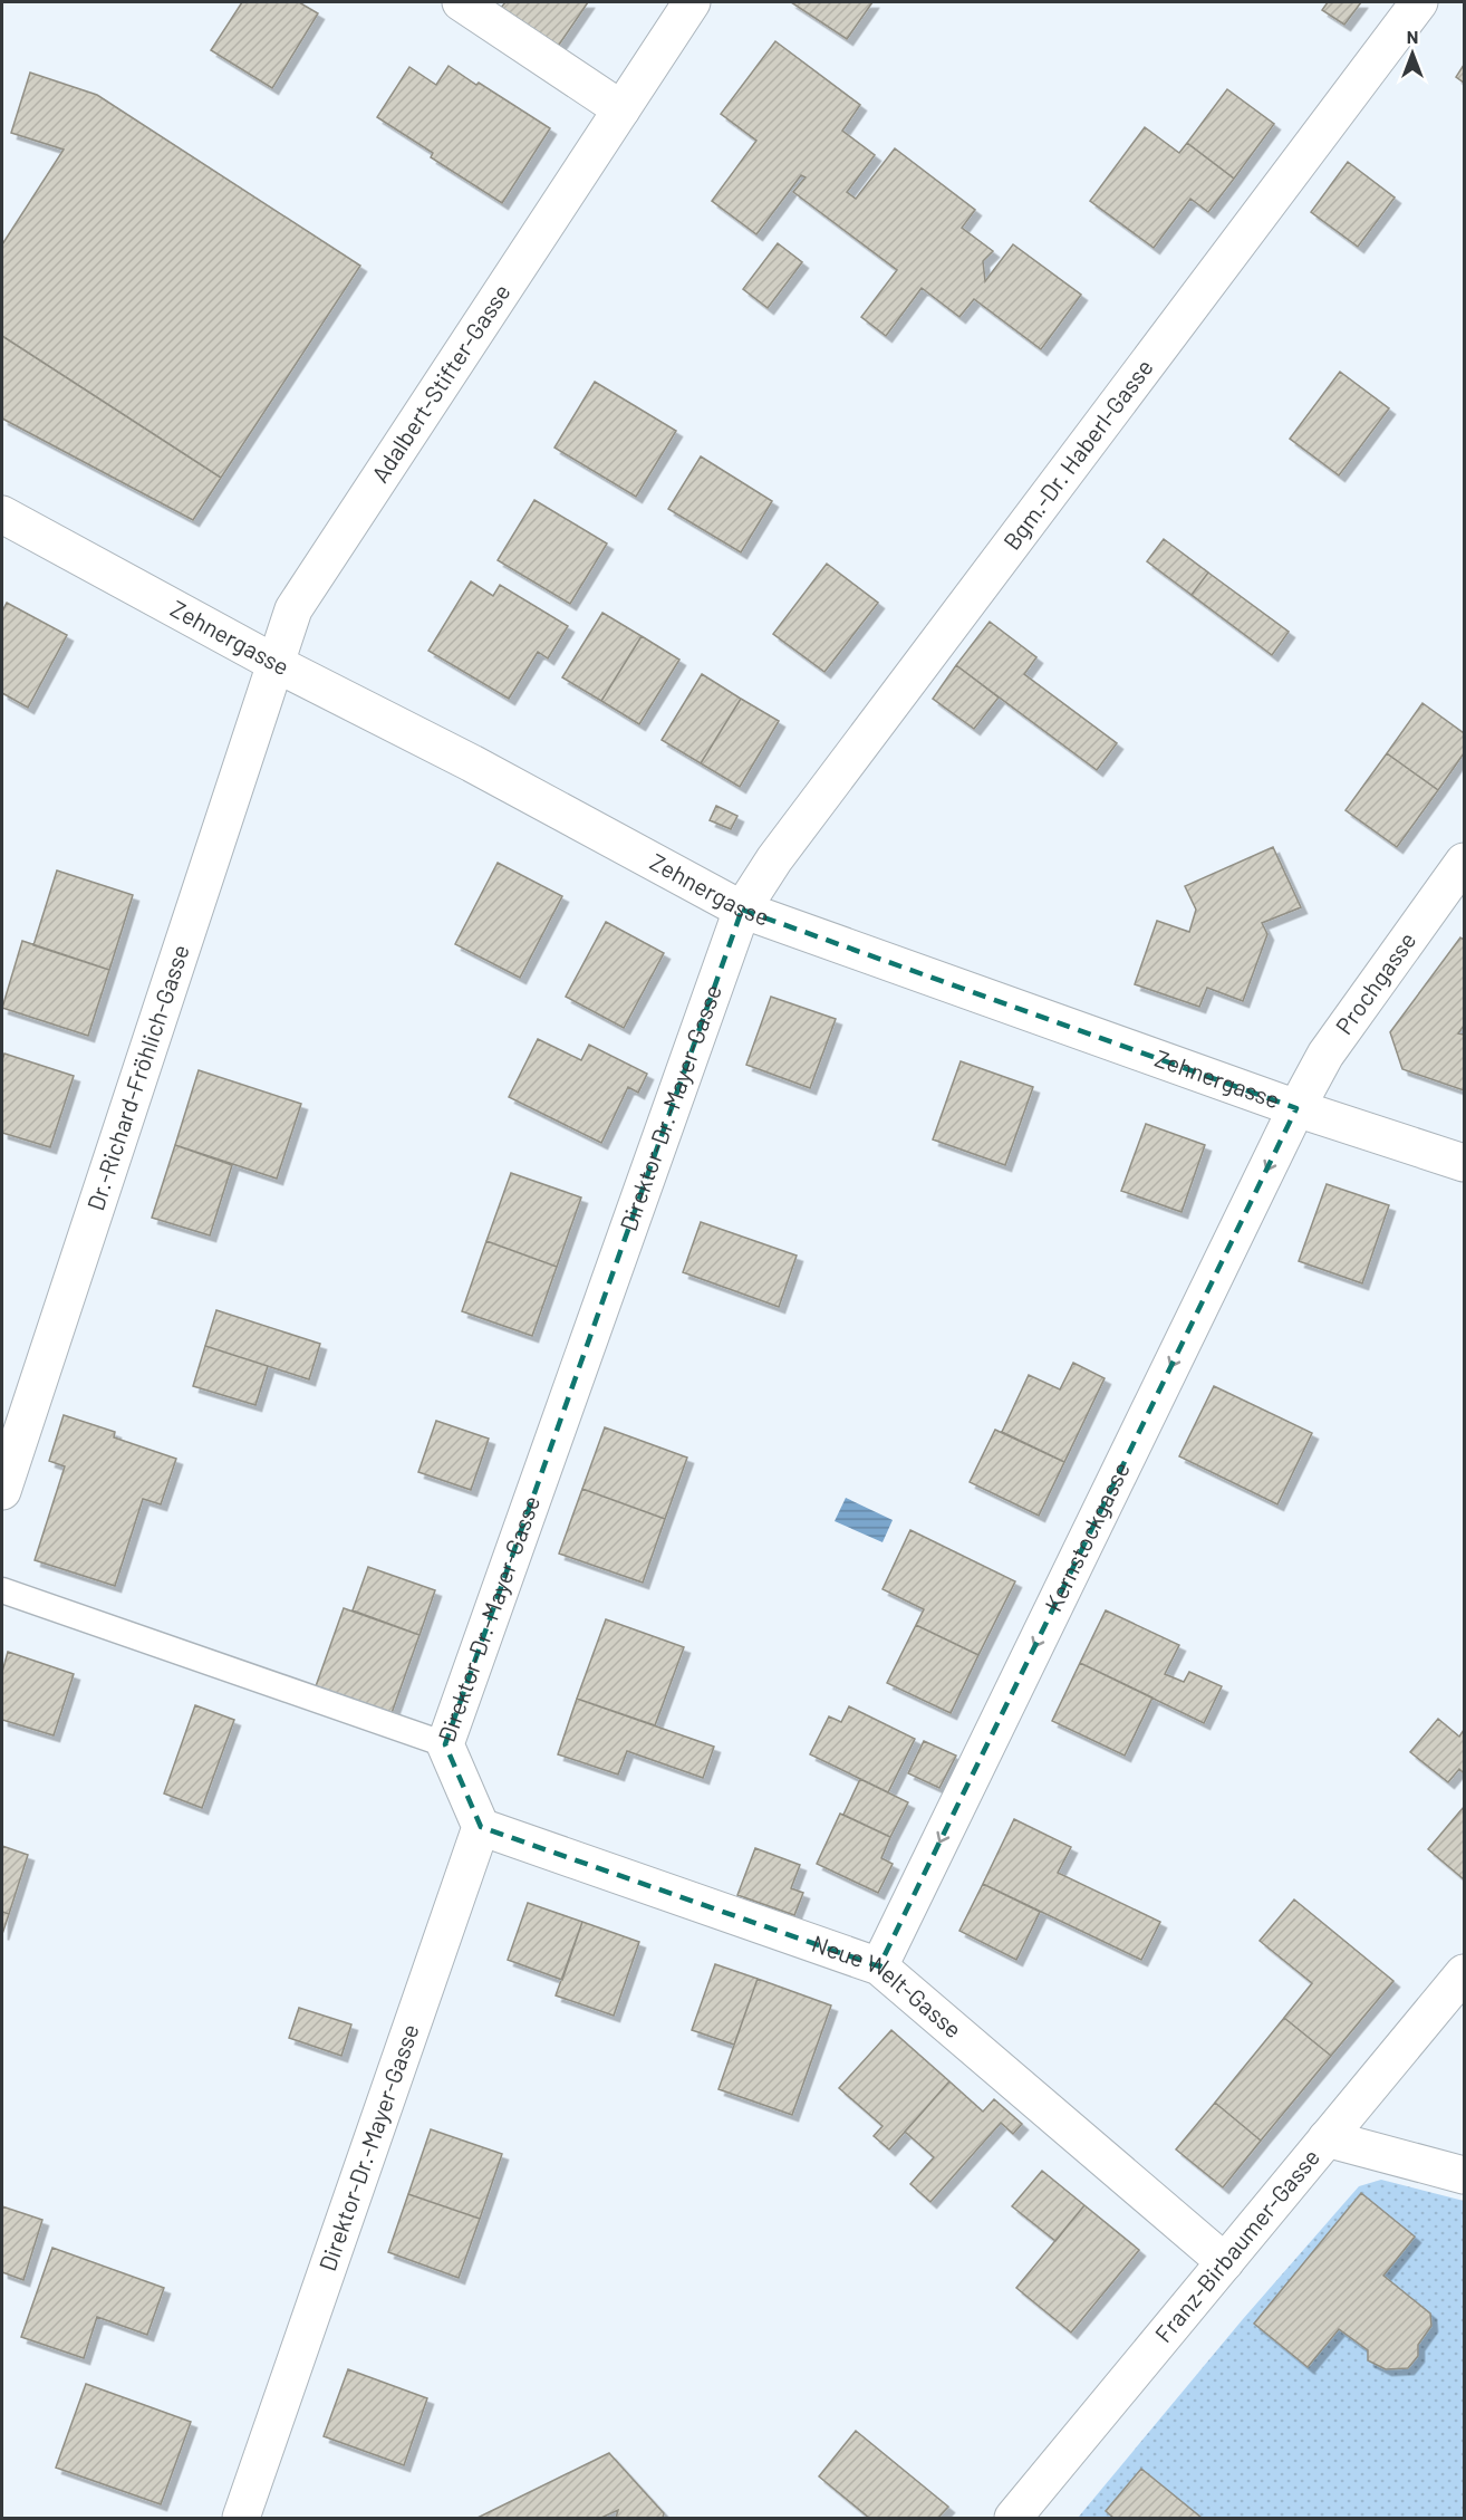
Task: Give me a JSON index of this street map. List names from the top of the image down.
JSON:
{
  "streets": {
    "street": [
      "Adalbert-Stifter-Gasse",
      "Bgm.-Dr. Haberl-Gasse",
      "Zehnergasse",
      "Prochgasse",
      "Dr.-Richard-Fröhlich-Gasse",
      "Direktor-Dr.-Mayer-Gasse",
      "Kernstockgasse",
      "Neue Welt-Gasse",
      "Franz-Birbaumer-Gasse"
    ]
  },
  "crossings": [
    ["Adalbert-Stifter-Gasse", "Zehnergasse"],
    ["Adalbert-Stifter-Gasse", "Dr.-Richard-Fröhlich-Gasse"],
    ["Bgm.-Dr. Haberl-Gasse", "Zehnergasse"],
    ["Bgm.-Dr. Haberl-Gasse", "Direktor-Dr.-Mayer-Gasse"],
    ["Zehnergasse", "Prochgasse"],
    ["Zehnergasse", "Dr.-Richard-Fröhlich-Gasse"],
    ["Zehnergasse", "Direktor-Dr.-Mayer-Gasse"],
    ["Zehnergasse", "Kernstockgasse"],
    ["Prochgasse", "Kernstockgasse"],
    ["Direktor-Dr.-Mayer-Gasse", "Neue Welt-Gasse"],
    ["Kernstockgasse", "Neue Welt-Gasse"],
    ["Neue Welt-Gasse", "Franz-Birbaumer-Gasse"]
  ],
  "one_way": ["Kernstockgasse"],
  "north": "top"
}
